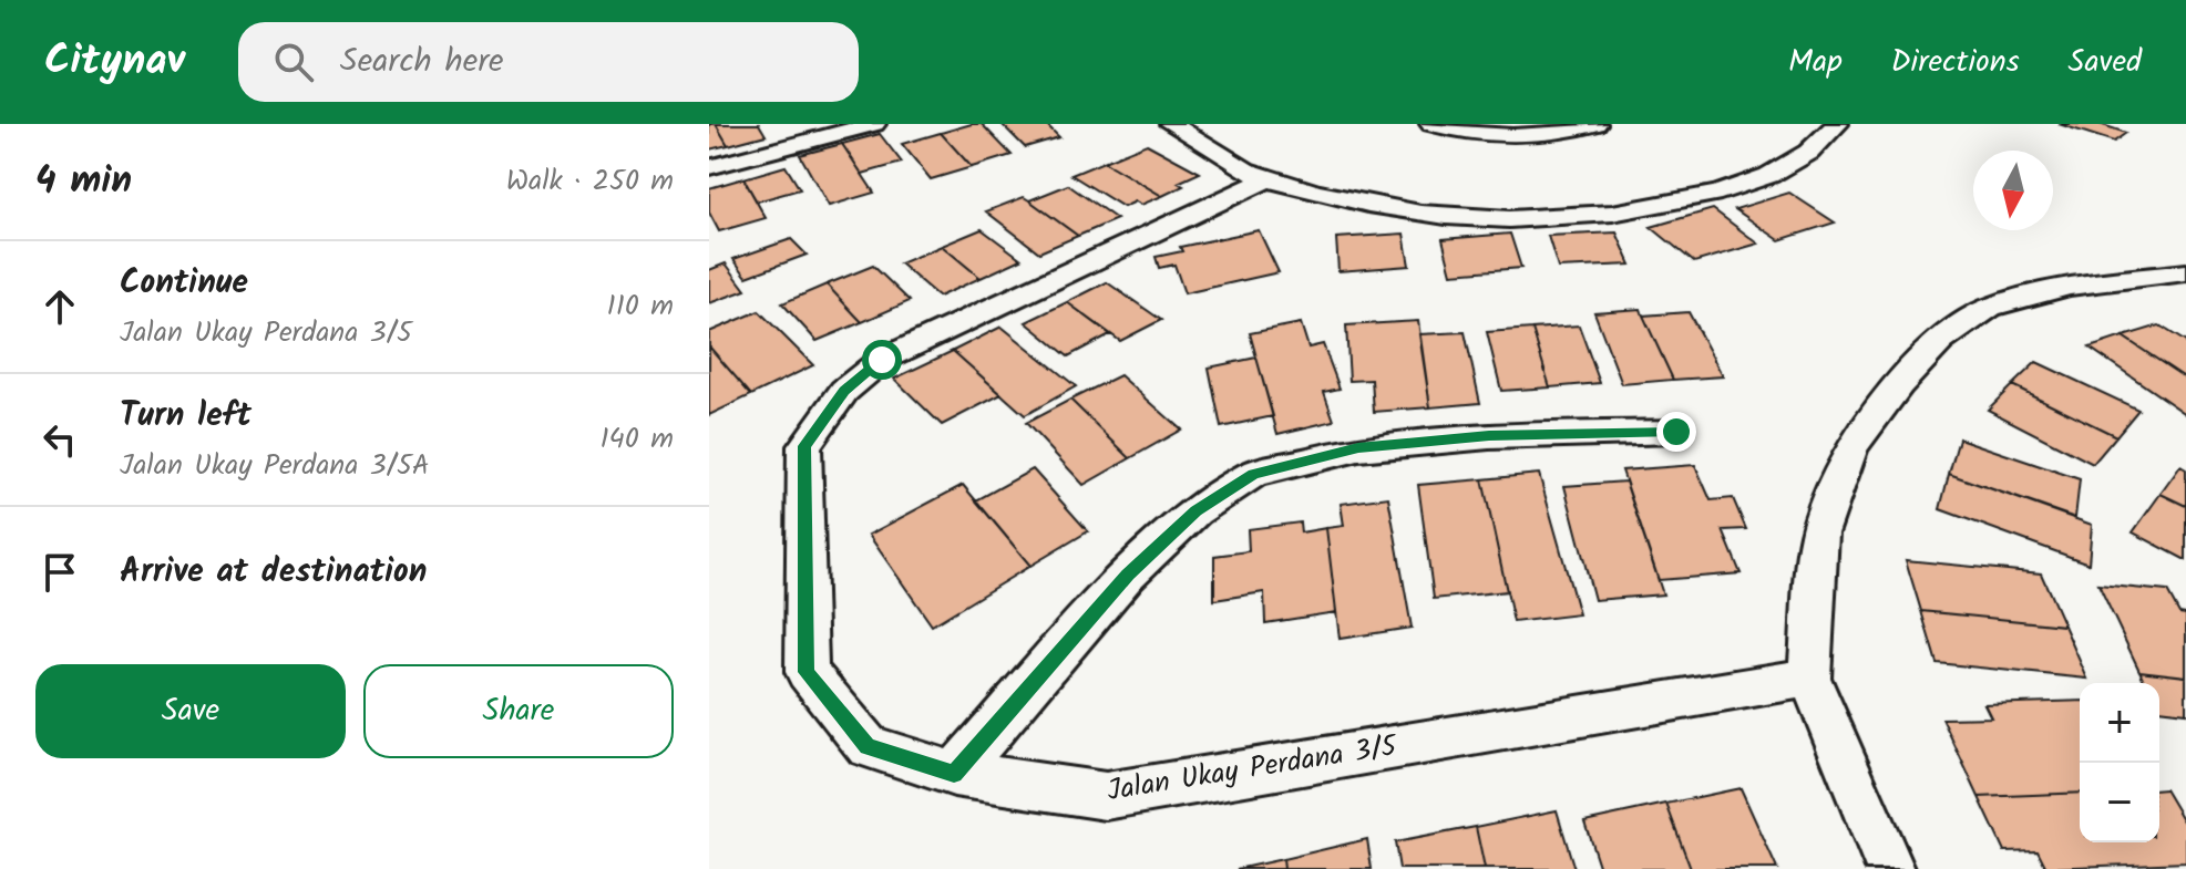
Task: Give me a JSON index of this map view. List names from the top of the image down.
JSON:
{
  "streets": {
    "street": ["Jalan Ukay Perdana 3/5"]
  },
  "north": "bottom",
  "page": {
    "header": "Citynav",
    "search": "Search here",
    "nav": ["Map", "Directions", "Saved"],
    "heading": ["4 min", "Walk · 250 m"],
    "list": [
      ["Continue", "Jalan Ukay Perdana 3/5", "110 m"],
      ["Turn left", "Jalan Ukay Perdana 3/5A", "140 m"],
      "Arrive at destination"
    ],
    "buttons": ["Save", "Share"],
    "map_buttons": ["+", "−"]
  }
}
